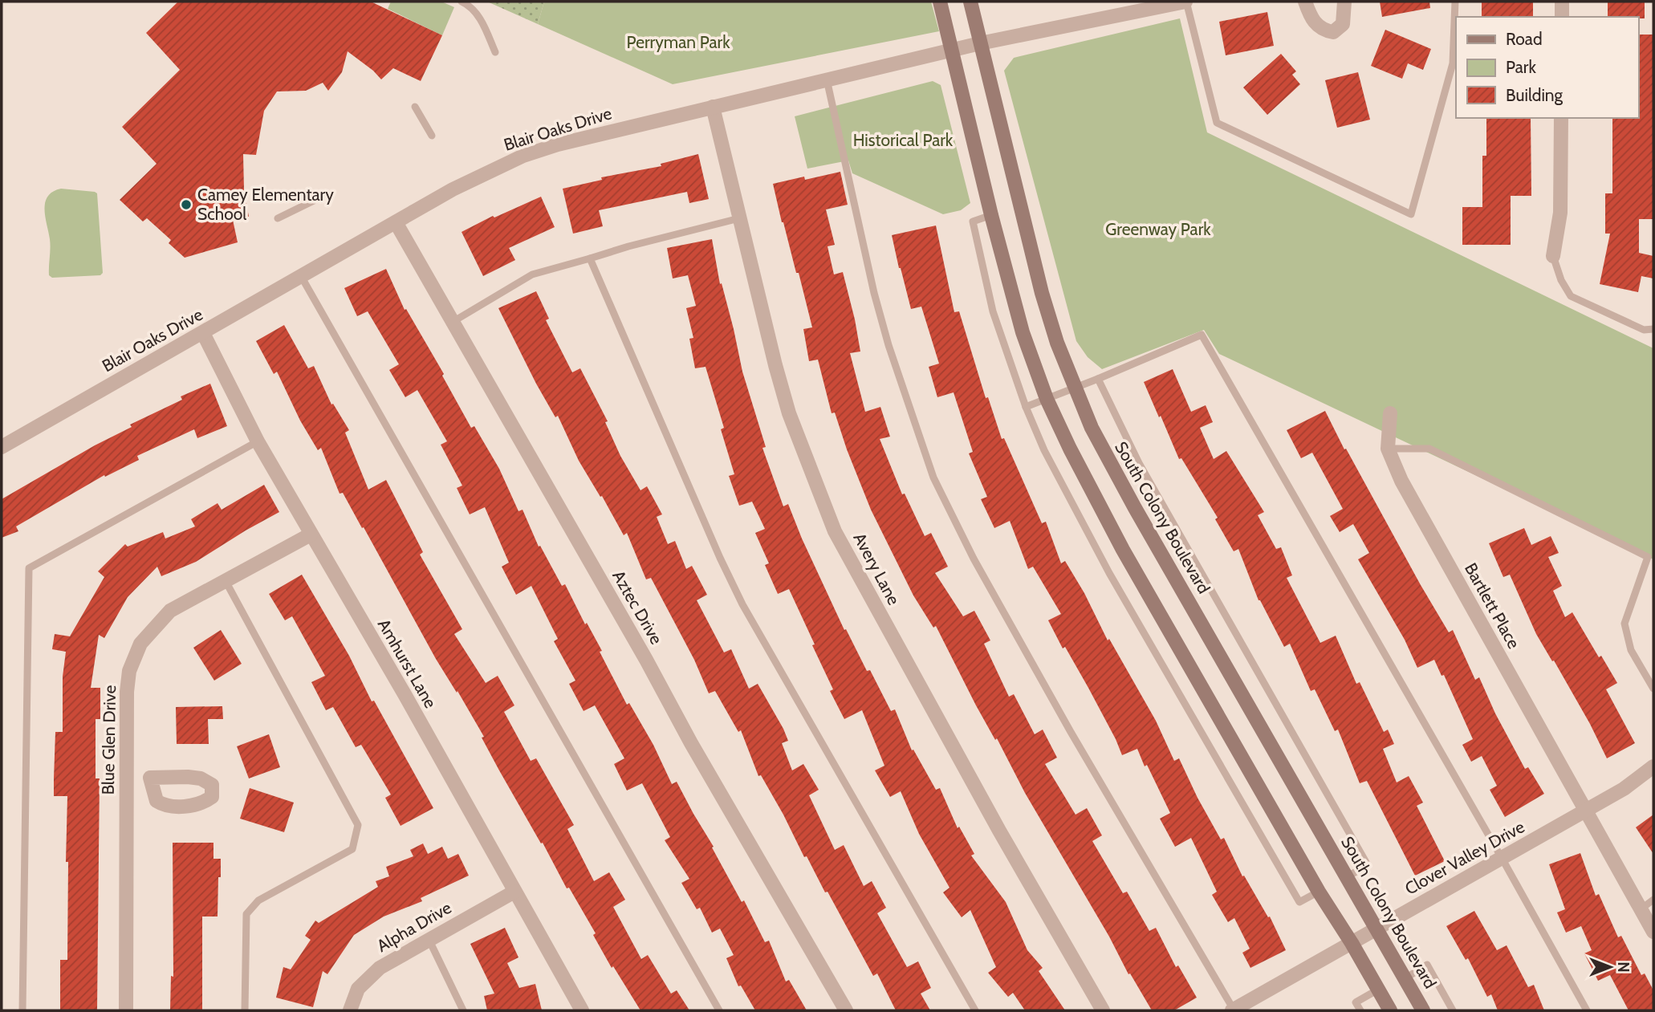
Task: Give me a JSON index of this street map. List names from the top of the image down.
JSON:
{
  "streets": {
    "main road": ["South Colony Boulevard"],
    "street": [
      "Blair Oaks Drive",
      "Avery Lane",
      "Bartlett Place",
      "Aztec Drive",
      "Amhurst Lane",
      "Blue Glen Drive",
      "Clover Valley Drive",
      "Alpha Drive"
    ]
  },
  "crossings": [
    ["Blair Oaks Drive", "South Colony Boulevard"],
    ["Blair Oaks Drive", "Avery Lane"],
    ["Blair Oaks Drive", "Aztec Drive"],
    ["Blair Oaks Drive", "Amhurst Lane"],
    ["South Colony Boulevard", "Clover Valley Drive"],
    ["Bartlett Place", "Clover Valley Drive"],
    ["Amhurst Lane", "Blue Glen Drive"],
    ["Amhurst Lane", "Alpha Drive"]
  ],
  "parks": ["Perryman Park", "Historical Park", "Greenway Park"],
  "places": ["Camey Elementary School"],
  "legend": ["Road", "Park", "Building"],
  "north": "right"
}
